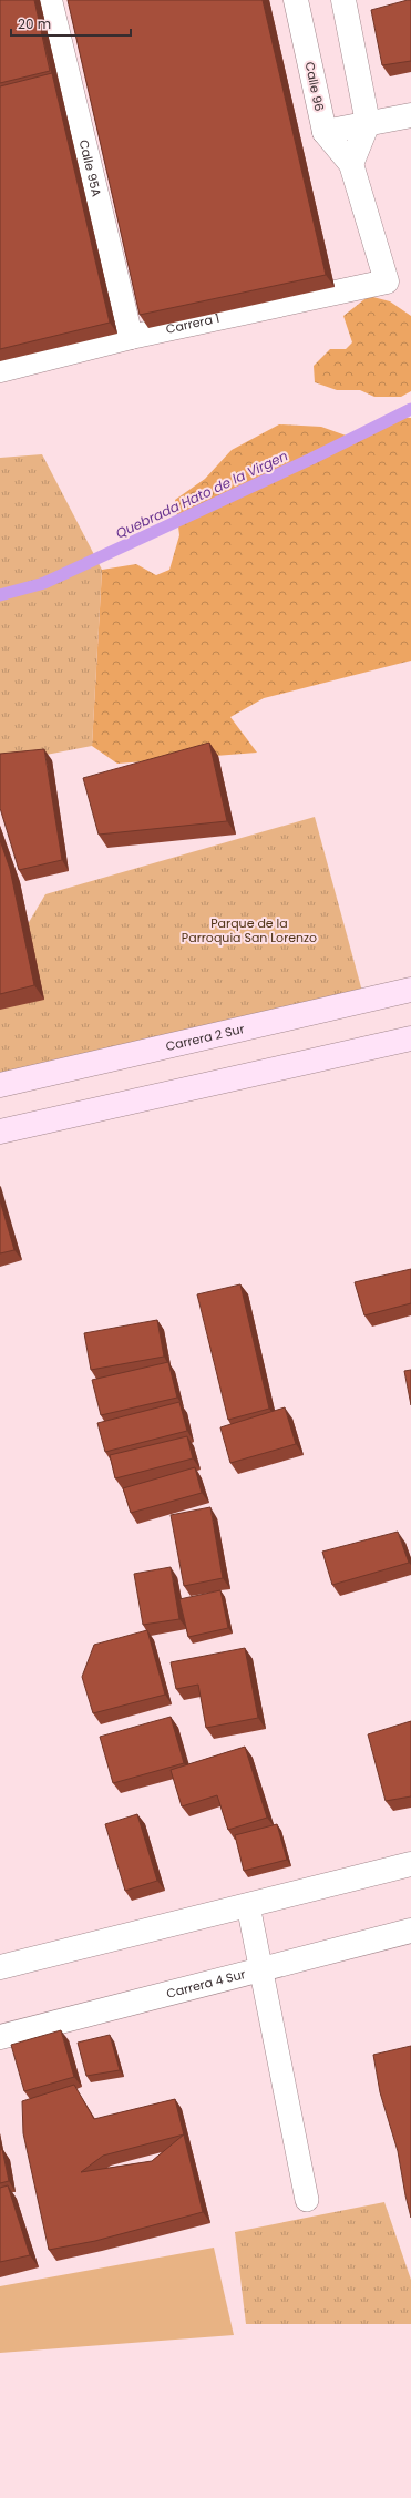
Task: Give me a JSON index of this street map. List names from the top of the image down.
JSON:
{
  "streets": {
    "street": [
      "Calle 96",
      "Calle 95A",
      "Carrera 1",
      "Carrera 2 Sur",
      "Carrera 4 Sur"
    ]
  },
  "crossings": [
    ["Calle 96", "Carrera 1"],
    ["Calle 95A", "Carrera 1"]
  ],
  "water": ["Quebrada Hato de la Virgen"],
  "parks": ["Parque de la Parroquia San Lorenzo"],
  "scale_bar": "20 m"
}
